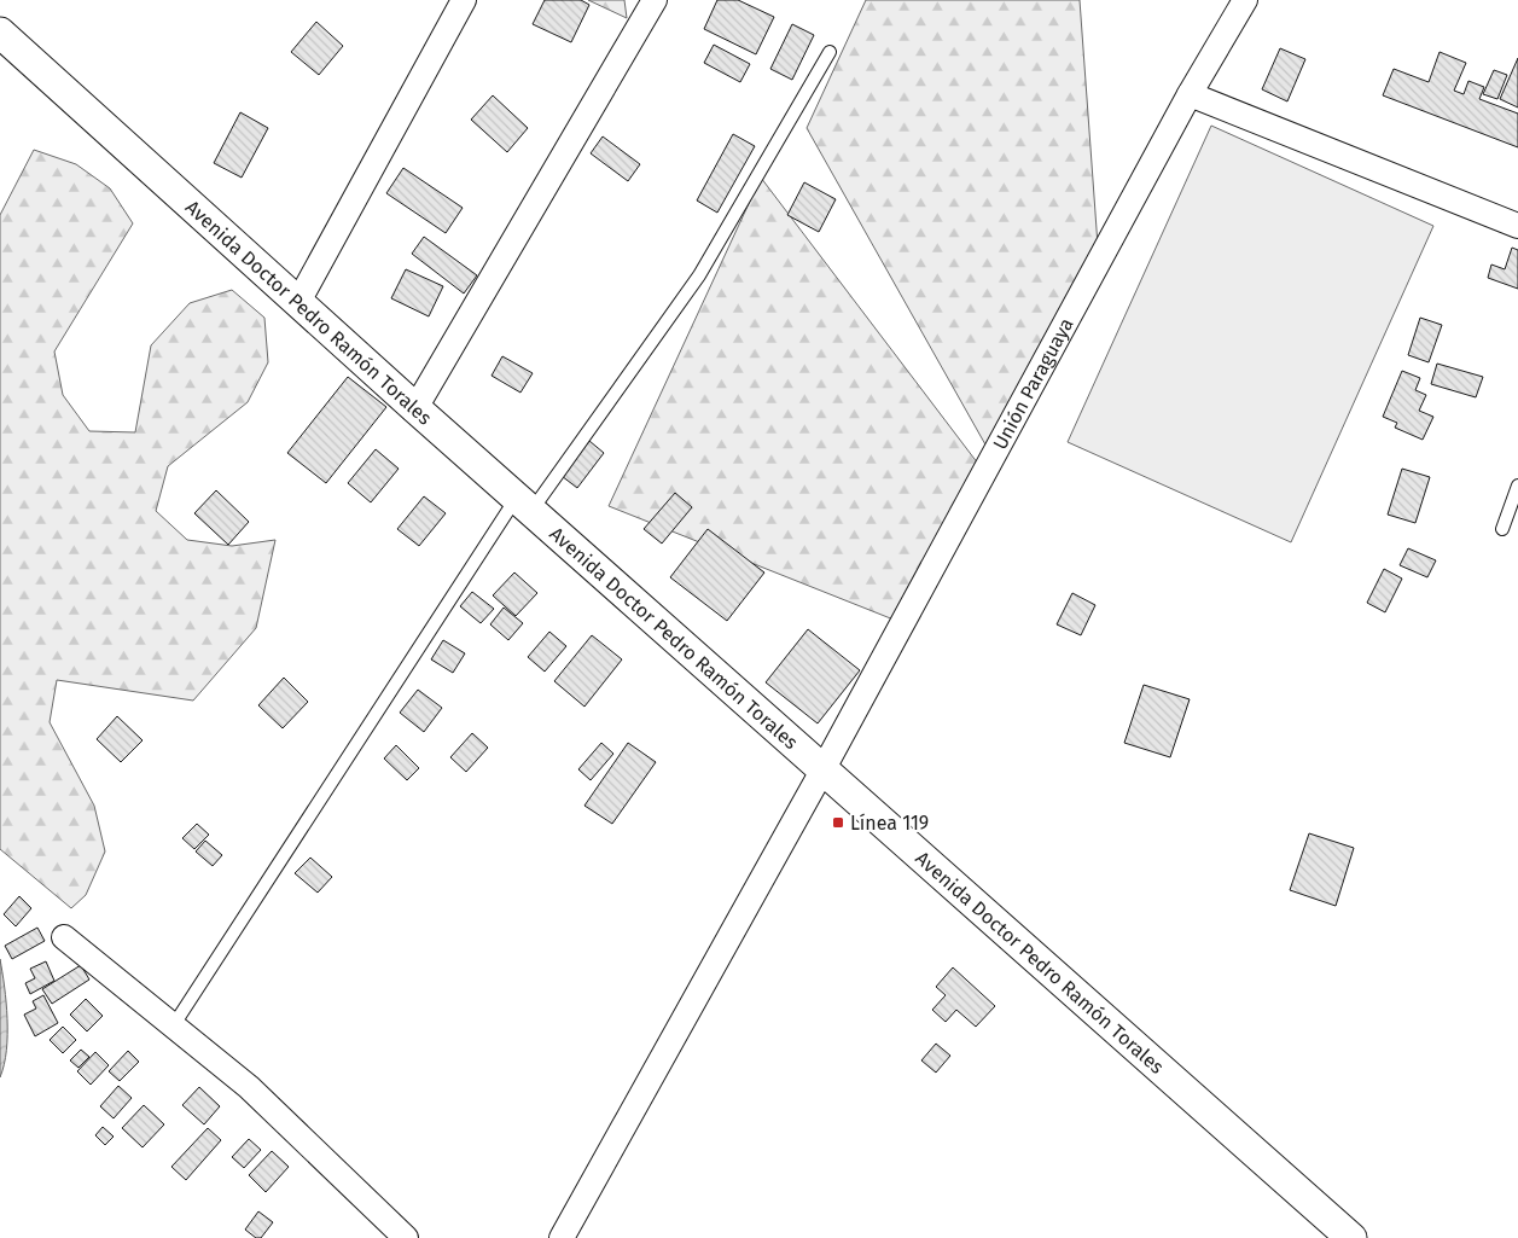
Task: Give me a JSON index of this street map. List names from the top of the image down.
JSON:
{
  "streets": {
    "street": ["Avenida Doctor Pedro Ramón Torales", "Unión Paraguaya"]
  },
  "crossings": [
    ["Avenida Doctor Pedro Ramón Torales", "Unión Paraguaya"]
  ],
  "places": {
    "transit": ["Línea 119"]
  }
}
